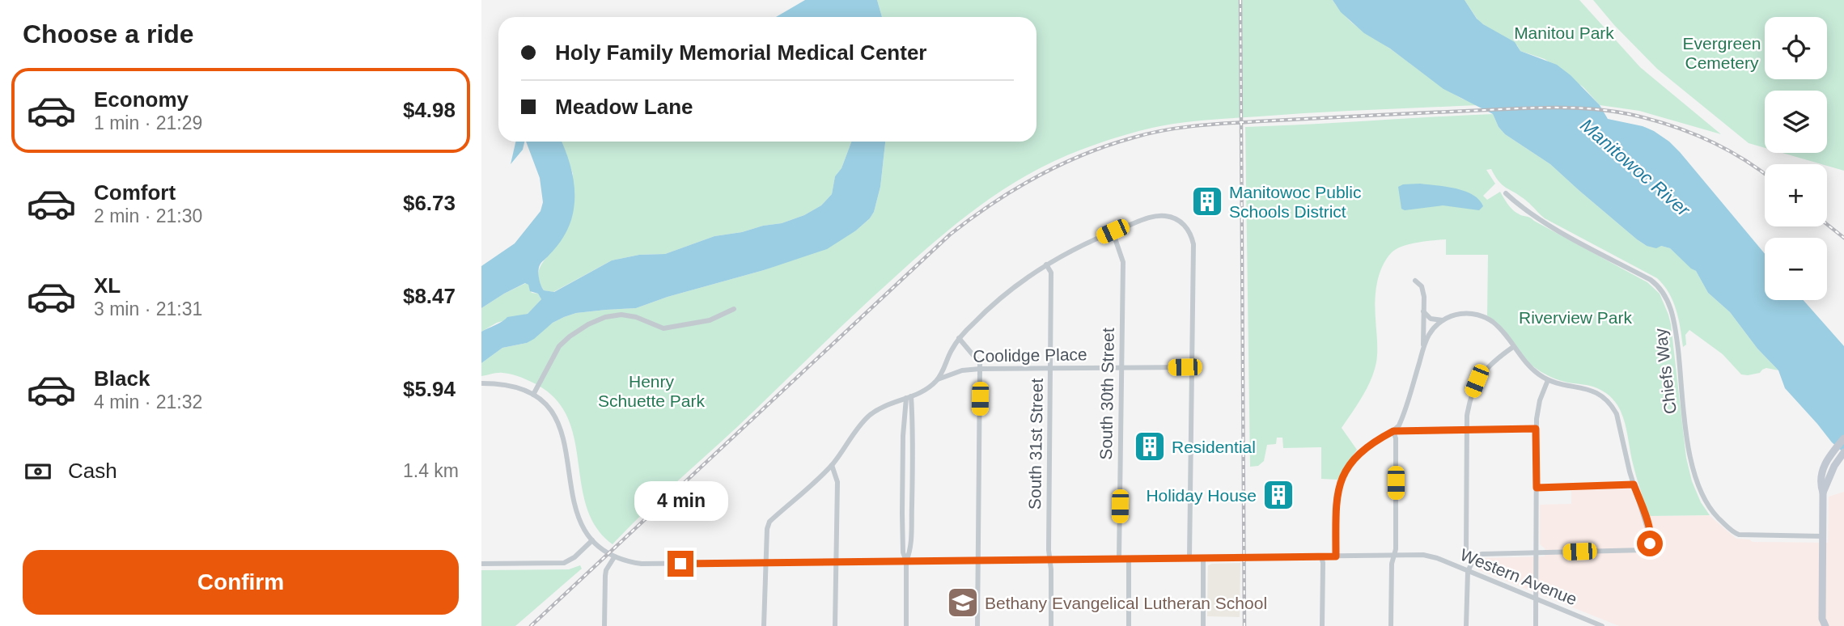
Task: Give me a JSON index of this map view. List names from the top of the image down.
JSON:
{
  "streets": {
    "street": [
      "Coolidge Place",
      "Chiefs Way",
      "South 30th Street",
      "South 31st Street",
      "Western Avenue"
    ]
  },
  "crossings": [
    ["Coolidge Place", "South 30th Street"],
    ["Coolidge Place", "South 31st Street"]
  ],
  "water": ["Manitowoc River"],
  "parks": [
    "Manitou Park",
    "Evergreen Cemetery",
    "Riverview Park",
    "Henry Schuette Park"
  ],
  "places": {
    "building": ["Manitowoc Public Schools District", "Residential", "Holiday House"],
    "school or university": ["Bethany Evangelical Lutheran School"]
  },
  "page": {
    "heading": "Choose a ride",
    "map_buttons": ["+", "−"],
    "banner": ["Holy Family Memorial Medical Center", "Meadow Lane"],
    "list": [
      {
        "name": "Economy",
        "note": "1 min · 21:29",
        "value": "$4.98"
      },
      {
        "name": "Comfort",
        "note": "2 min · 21:30",
        "value": "$6.73"
      },
      {
        "name": "XL",
        "note": "3 min · 21:31",
        "value": "$8.47"
      },
      {
        "name": "Black",
        "note": "4 min · 21:32",
        "value": "$5.94"
      }
    ],
    "pay": ["Cash", "1.4 km"],
    "bubble": "4 min",
    "buttons": "Confirm"
  }
}
